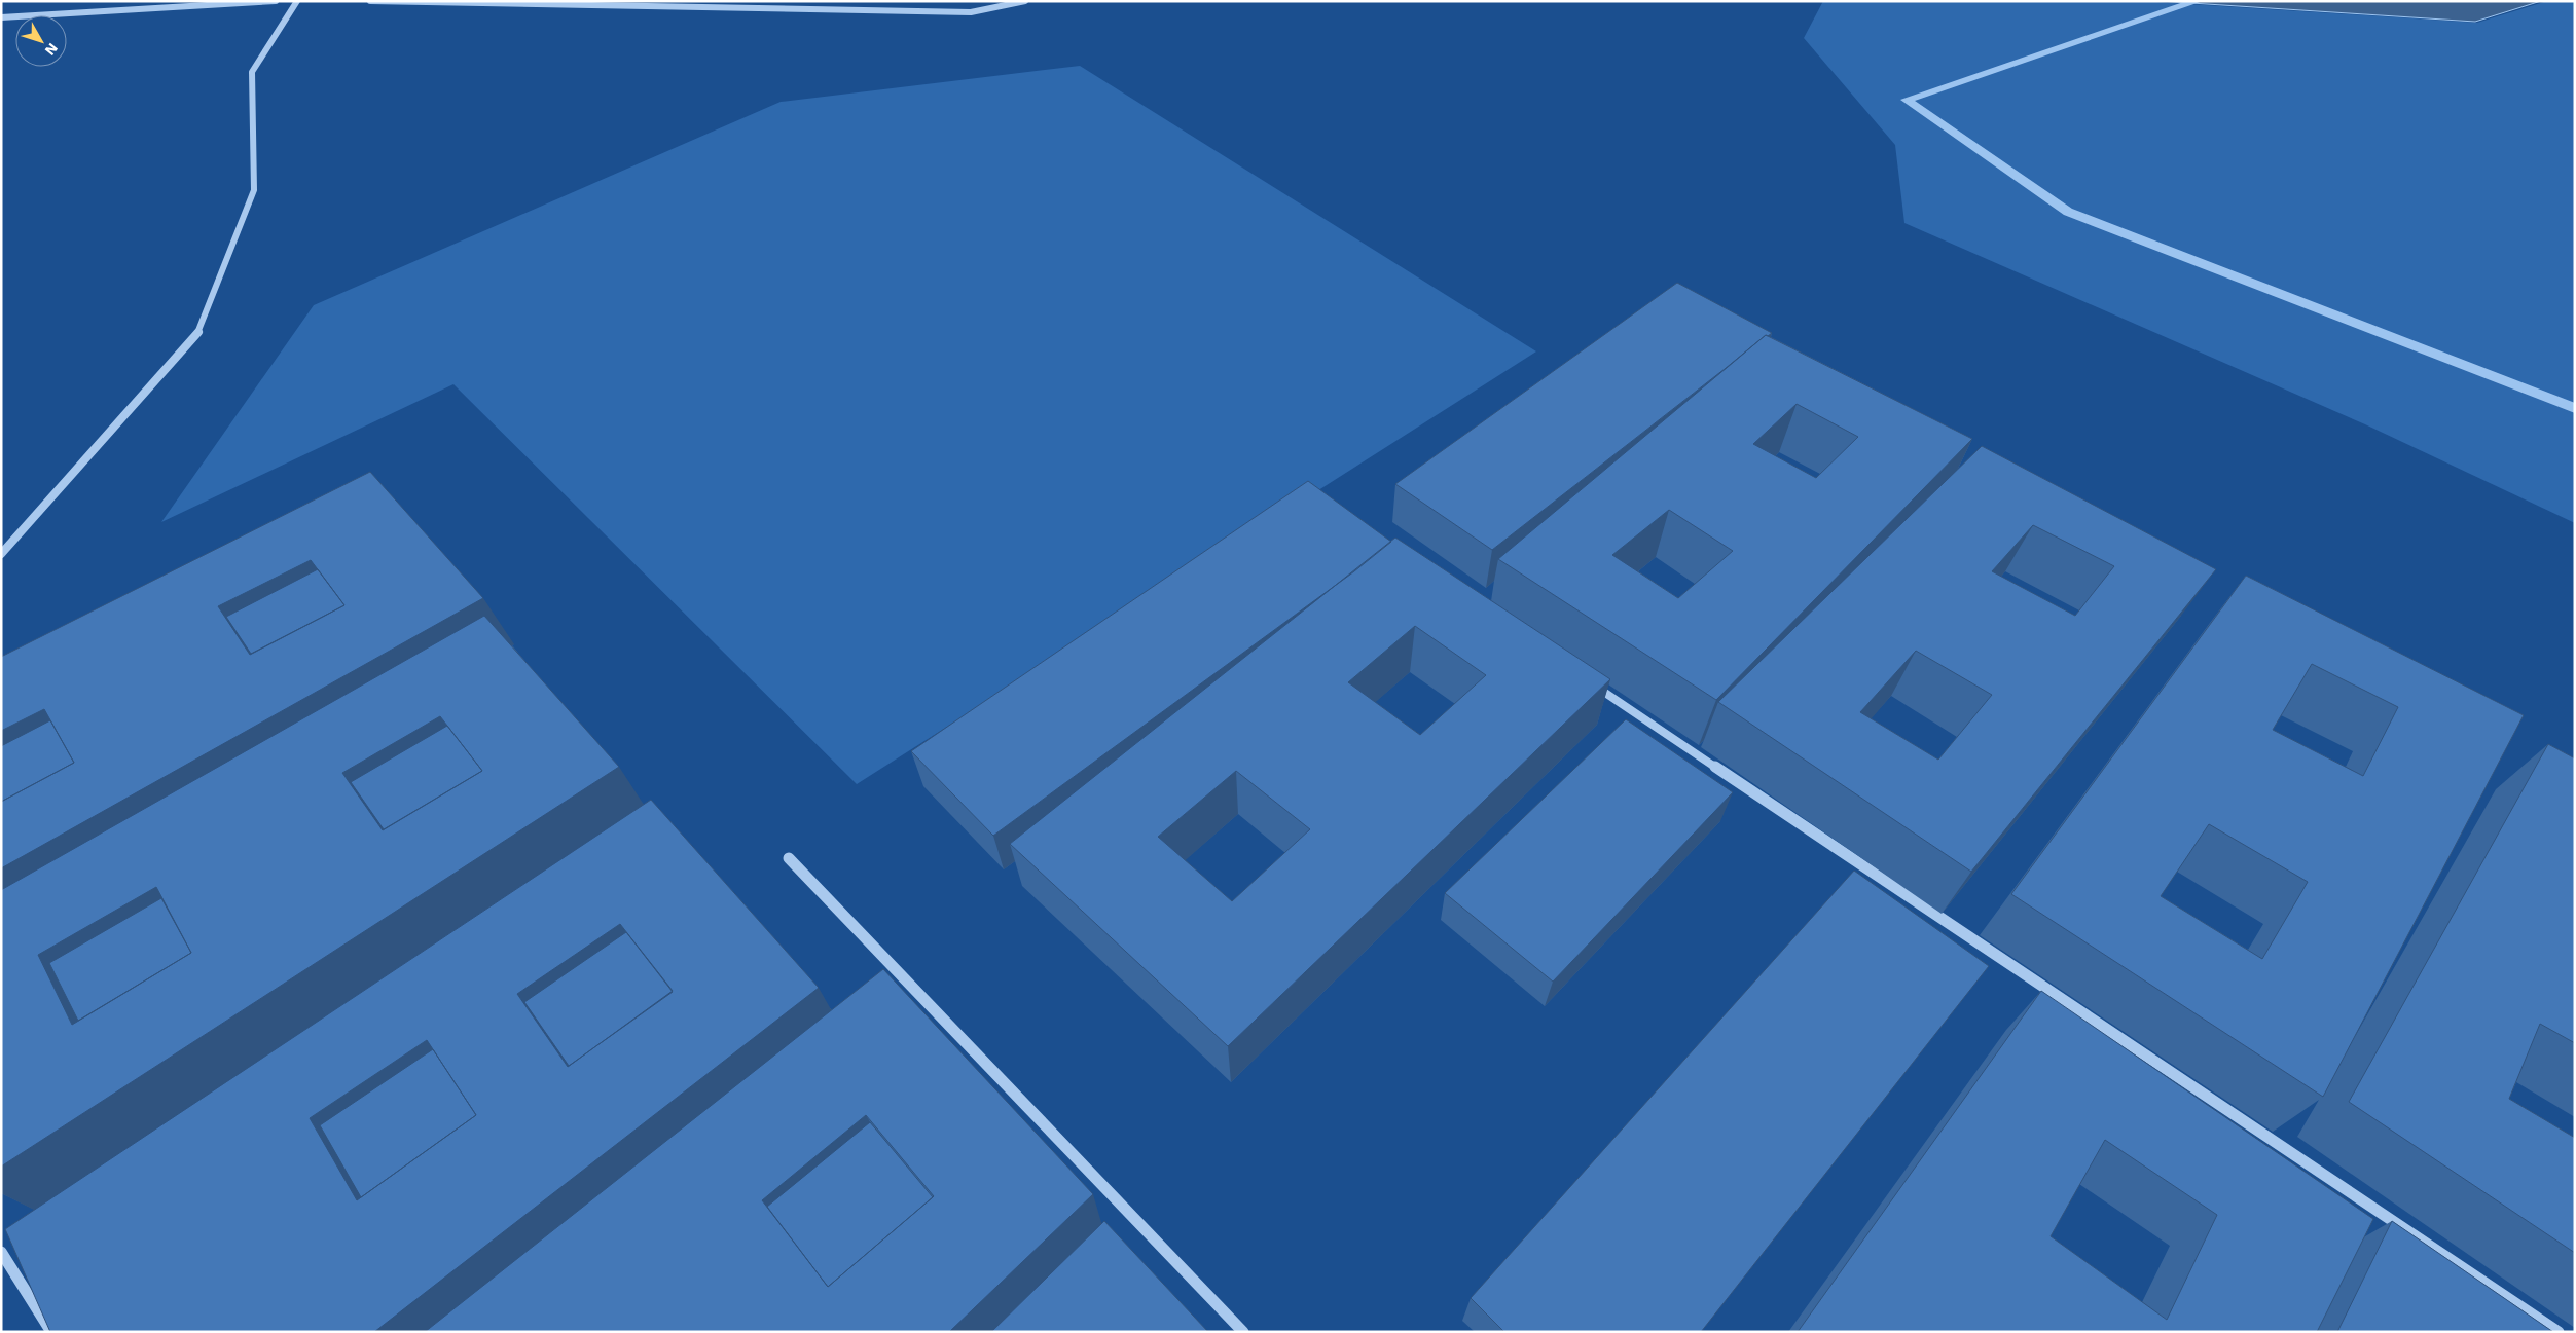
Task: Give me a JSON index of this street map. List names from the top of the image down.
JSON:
{
  "north": "bottom right"
}
